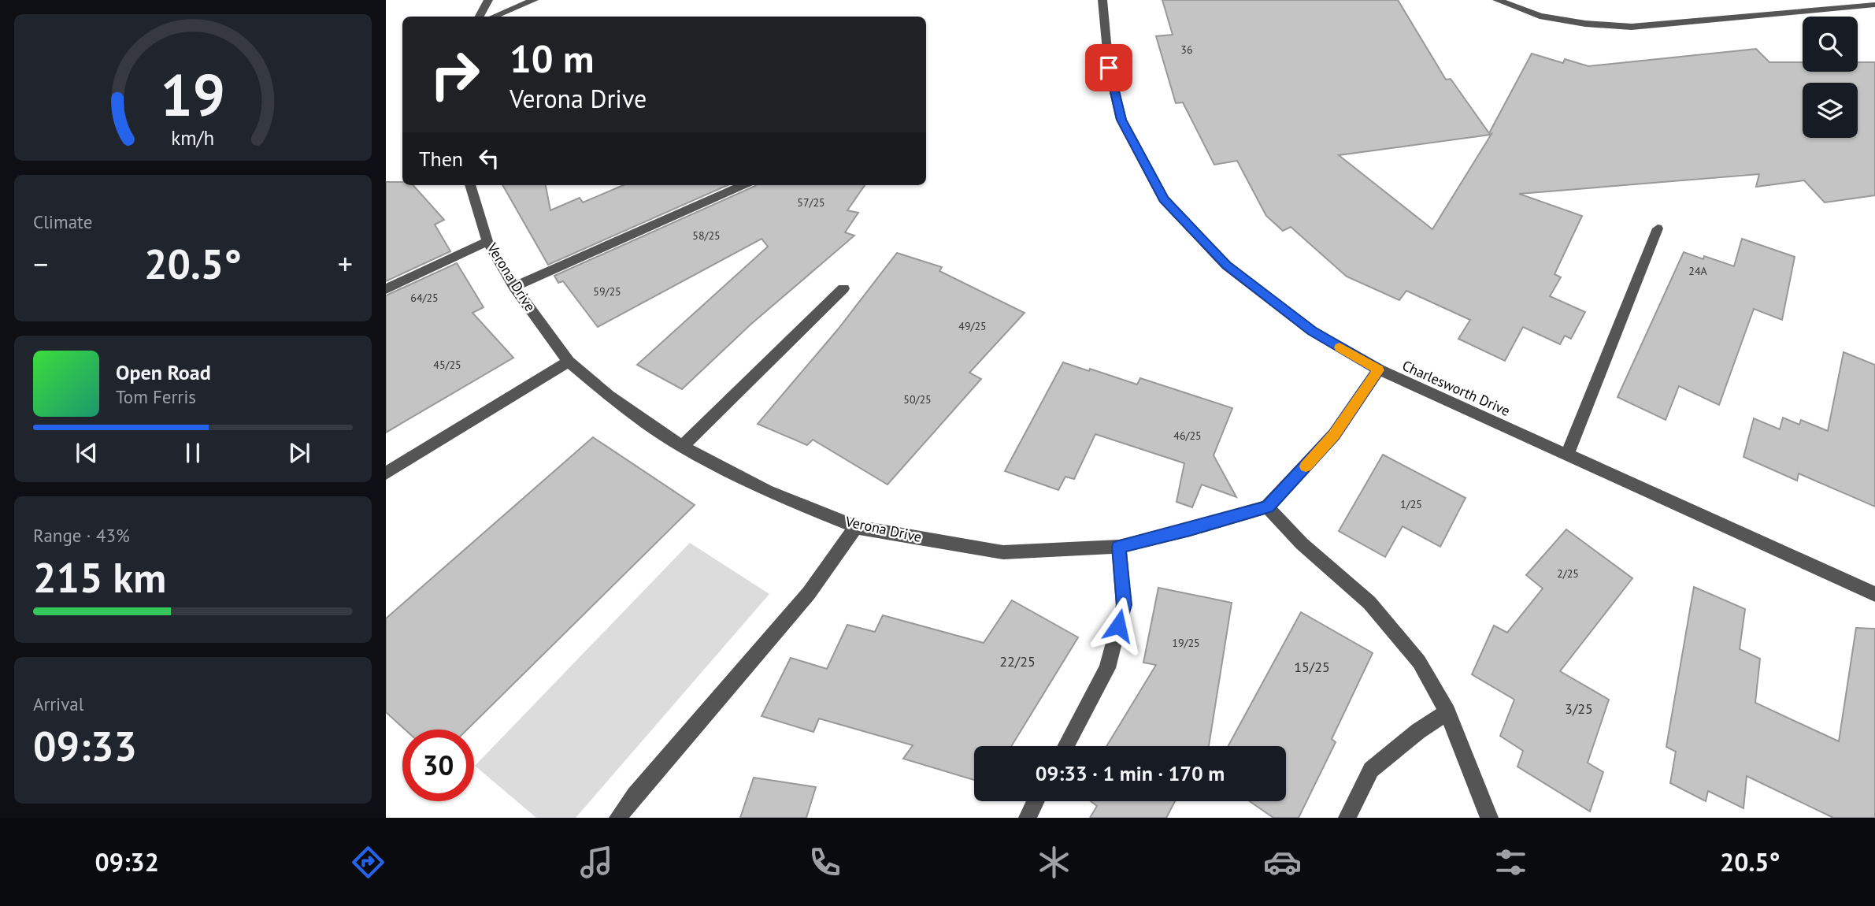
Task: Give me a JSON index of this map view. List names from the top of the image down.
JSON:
{
  "streets": {
    "street": ["Verona Drive", "Charlesworth Drive"]
  },
  "house_numbers": [
    "36",
    "57/25",
    "58/25",
    "24A",
    "59/25",
    "64/25",
    "49/25",
    "45/25",
    "50/25",
    "46/25",
    "1/25",
    "2/25",
    "19/25",
    "22/25",
    "15/25",
    "3/25"
  ],
  "page": {
    "turn": ["10 m", "Verona Drive"],
    "then": "Then",
    "tile": [
      "Climate",
      ["Range · 43%", "215 km"],
      ["Arrival", "09:33"]
    ],
    "heat": ["−", "20.5°", "+"],
    "song": ["Open Road", "Tom Ferris"],
    "limit": "30",
    "trip": "09:33 · 1 min · 170 m",
    "tabs": ["09:32", "20.5°"],
    "gauge": ["19", "km/h"]
  }
}
